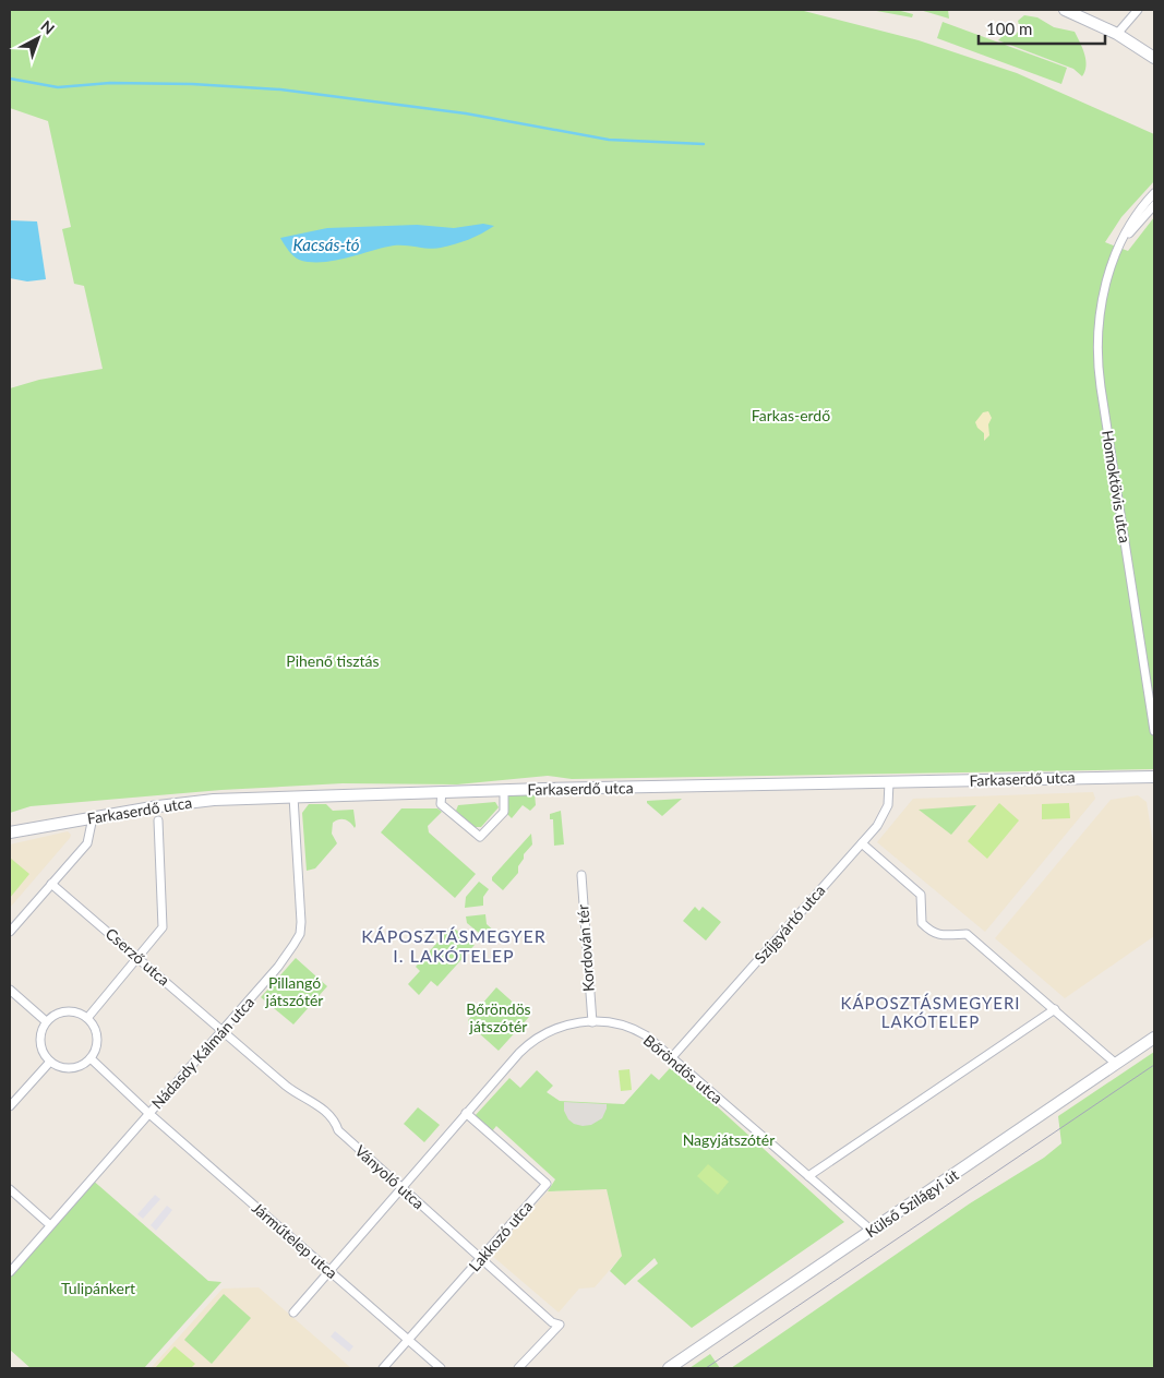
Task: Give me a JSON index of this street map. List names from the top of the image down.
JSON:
{
  "streets": {
    "street": [
      "Homoktövis utca",
      "Farkaserdő utca",
      "Szíjgyártó utca",
      "Kordován tér",
      "Cserző utca",
      "Nádasdy Kálmán utca",
      "Bőröndös utca",
      "Ványoló utca",
      "Külső Szilágyi út",
      "Lakkozó utca",
      "Járműtelep utca"
    ]
  },
  "crossings": [
    ["Farkaserdő utca", "Szíjgyártó utca"],
    ["Farkaserdő utca", "Nádasdy Kálmán utca"],
    ["Szíjgyártó utca", "Bőröndös utca"],
    ["Kordován tér", "Bőröndös utca"],
    ["Cserző utca", "Nádasdy Kálmán utca"],
    ["Cserző utca", "Ványoló utca"],
    ["Nádasdy Kálmán utca", "Ványoló utca"],
    ["Nádasdy Kálmán utca", "Járműtelep utca"],
    ["Bőröndös utca", "Ványoló utca"],
    ["Bőröndös utca", "Külső Szilágyi út"],
    ["Bőröndös utca", "Lakkozó utca"],
    ["Bőröndös utca", "Járműtelep utca"],
    ["Ványoló utca", "Lakkozó utca"],
    ["Lakkozó utca", "Járműtelep utca"]
  ],
  "districts": ["KÁPOSZTÁSMEGYER I. LAKÓTELEP", "KÁPOSZTÁSMEGYERI LAKÓTELEP"],
  "water": ["Kacsás-tó"],
  "parks": [
    "Farkas-erdő",
    "Pihenő tisztás",
    "Pillangó játszótér",
    "Bőröndös játszótér",
    "Nagyjátszótér",
    "Tulipánkert"
  ],
  "scale_bar": "100 m",
  "north": "top right"
}
